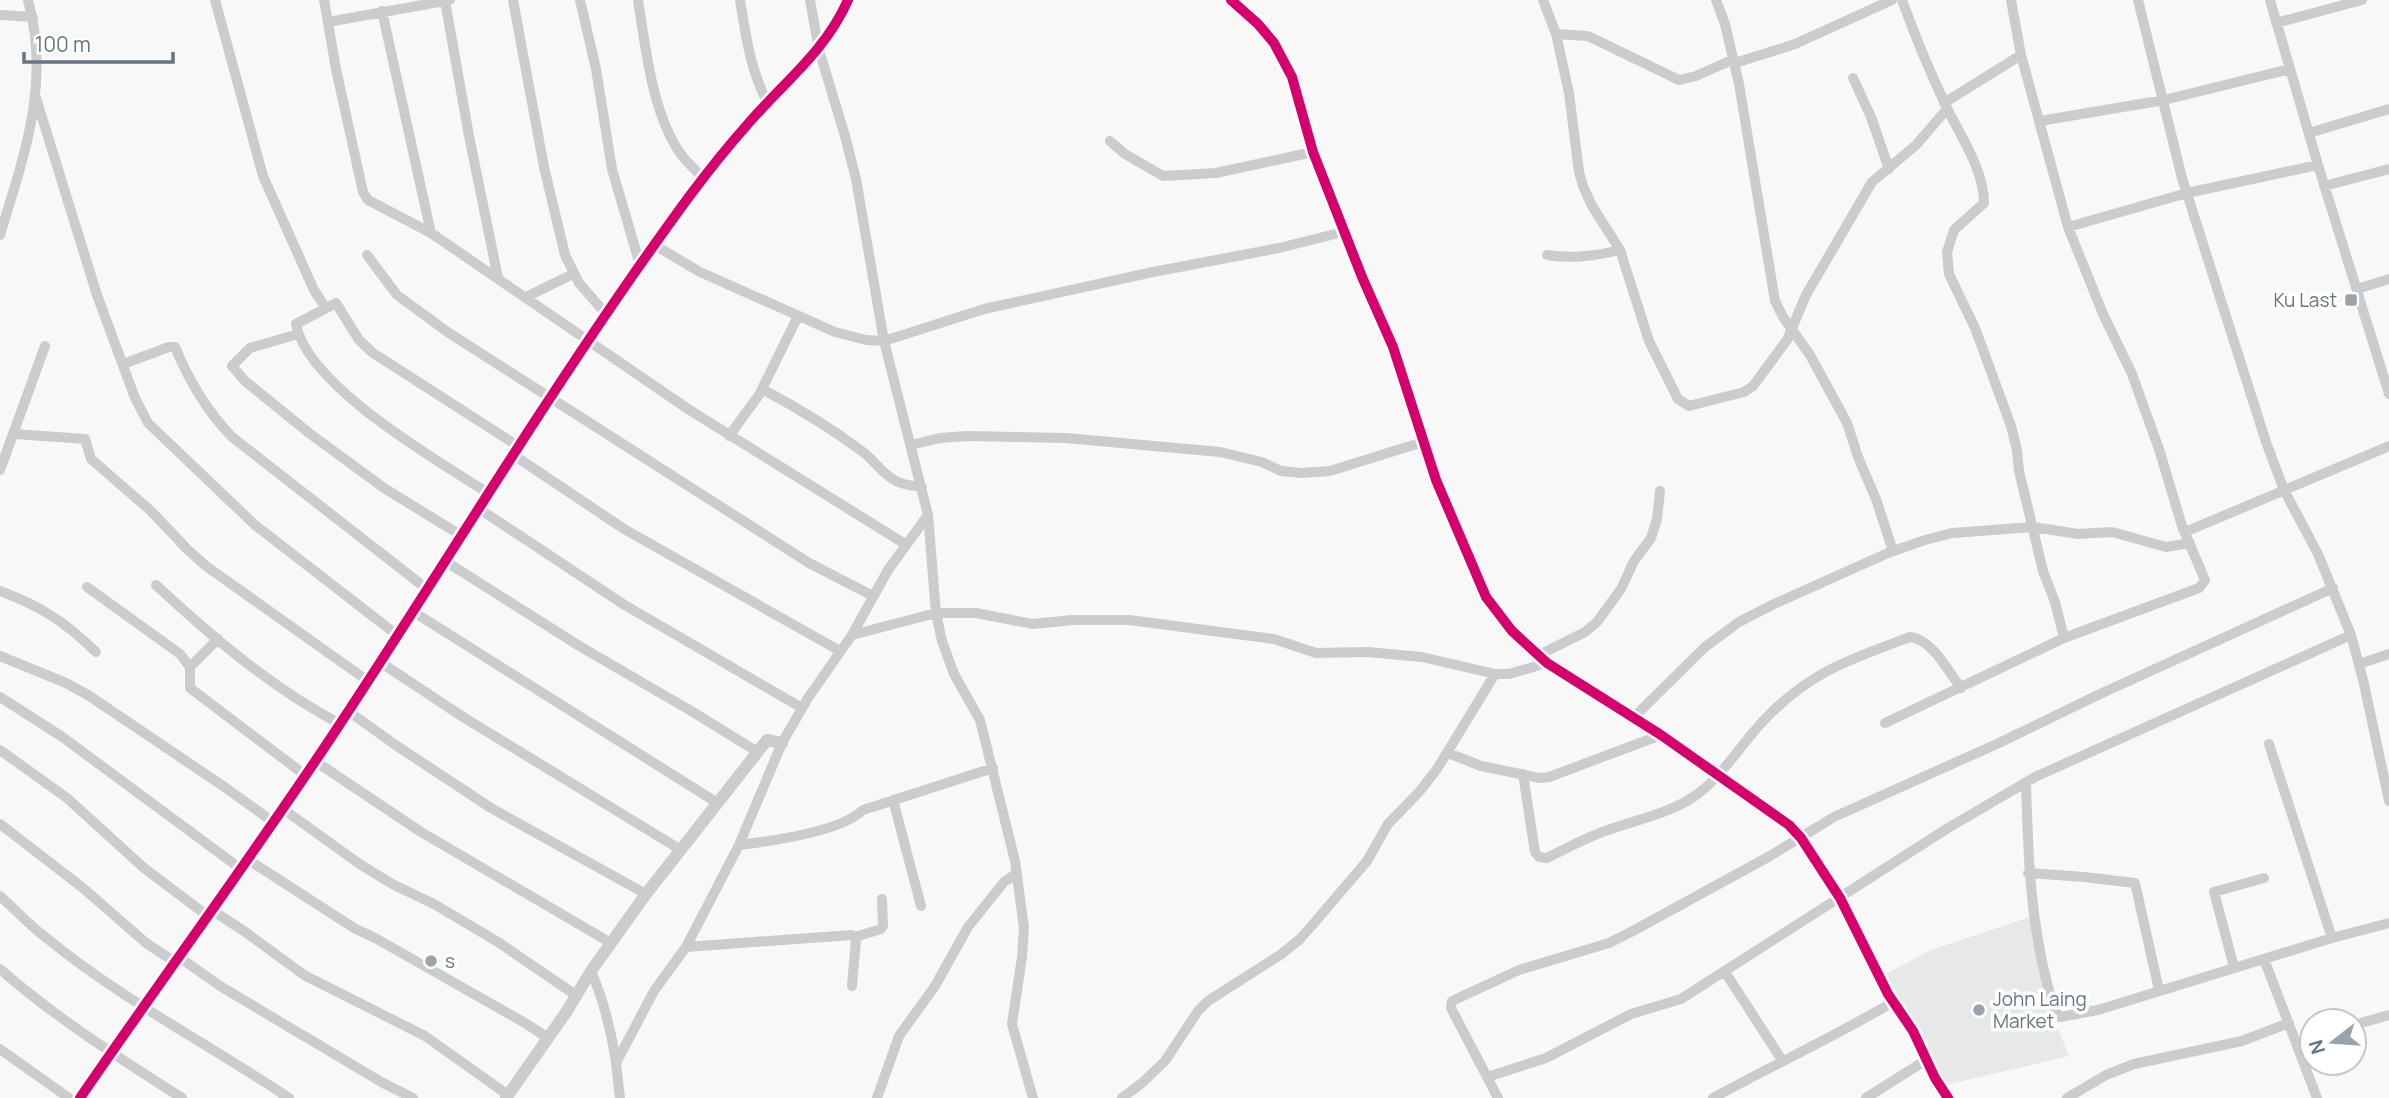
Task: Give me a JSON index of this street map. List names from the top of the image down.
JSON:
{
  "places": {
    "transit": ["Ku Last"],
    "other": ["s", "John Laing Market"]
  },
  "scale_bar": "100 m",
  "north": "left"
}
